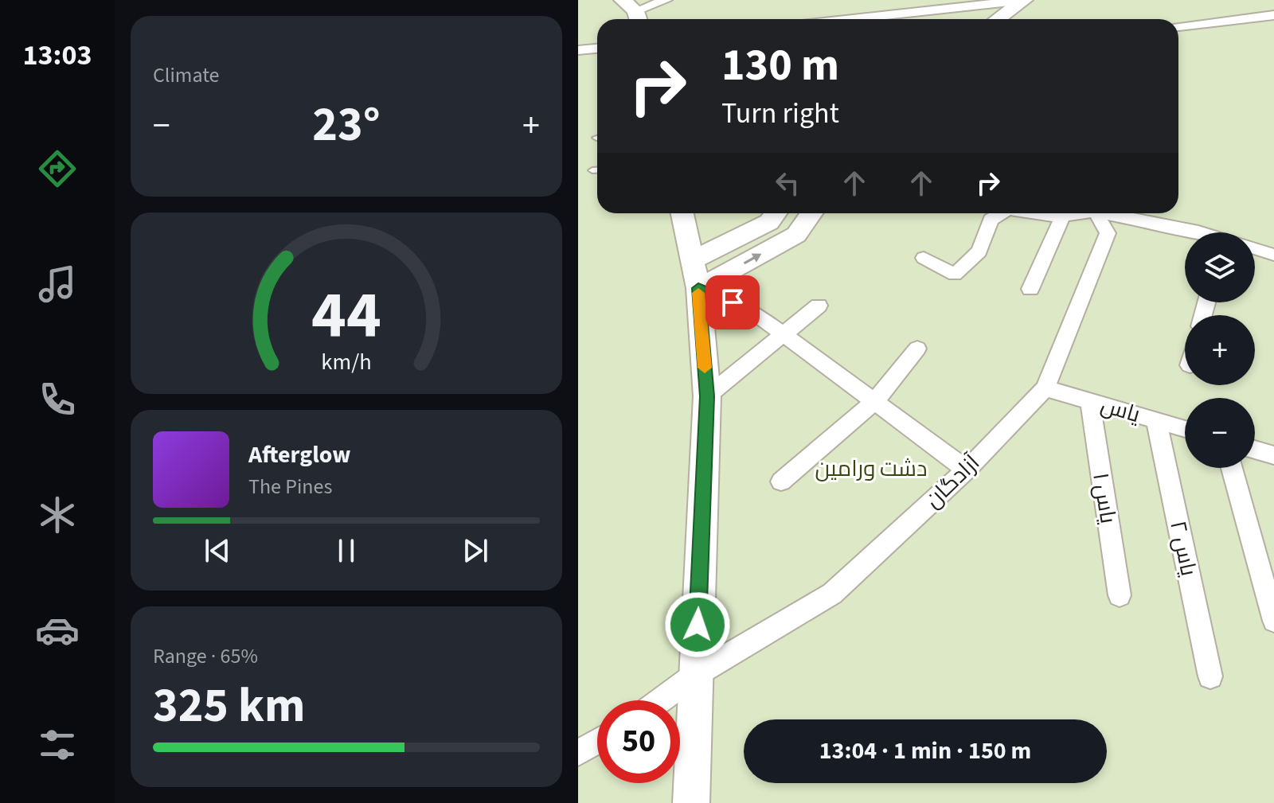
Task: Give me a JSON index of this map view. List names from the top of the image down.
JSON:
{
  "streets": {
    "street": [
      "یاس",
      "آزادگان",
      "یاس ۱",
      "یاس ۲"
    ]
  },
  "crossings": [
    ["یاس", "آزادگان"],
    ["یاس", "یاس ۱"],
    ["یاس", "یاس ۲"]
  ],
  "parks": ["دشت ورامین"],
  "page": {
    "tabs": "13:03",
    "tile": [
      "Climate",
      ["Range · 65%", "325 km"]
    ],
    "turn": ["130 m", "Turn right"],
    "heat": ["−", "23°", "+"],
    "map_buttons": ["+", "−"],
    "song": ["Afterglow", "The Pines"],
    "limit": "50",
    "trip": "13:04 · 1 min · 150 m",
    "gauge": ["44", "km/h"]
  }
}
